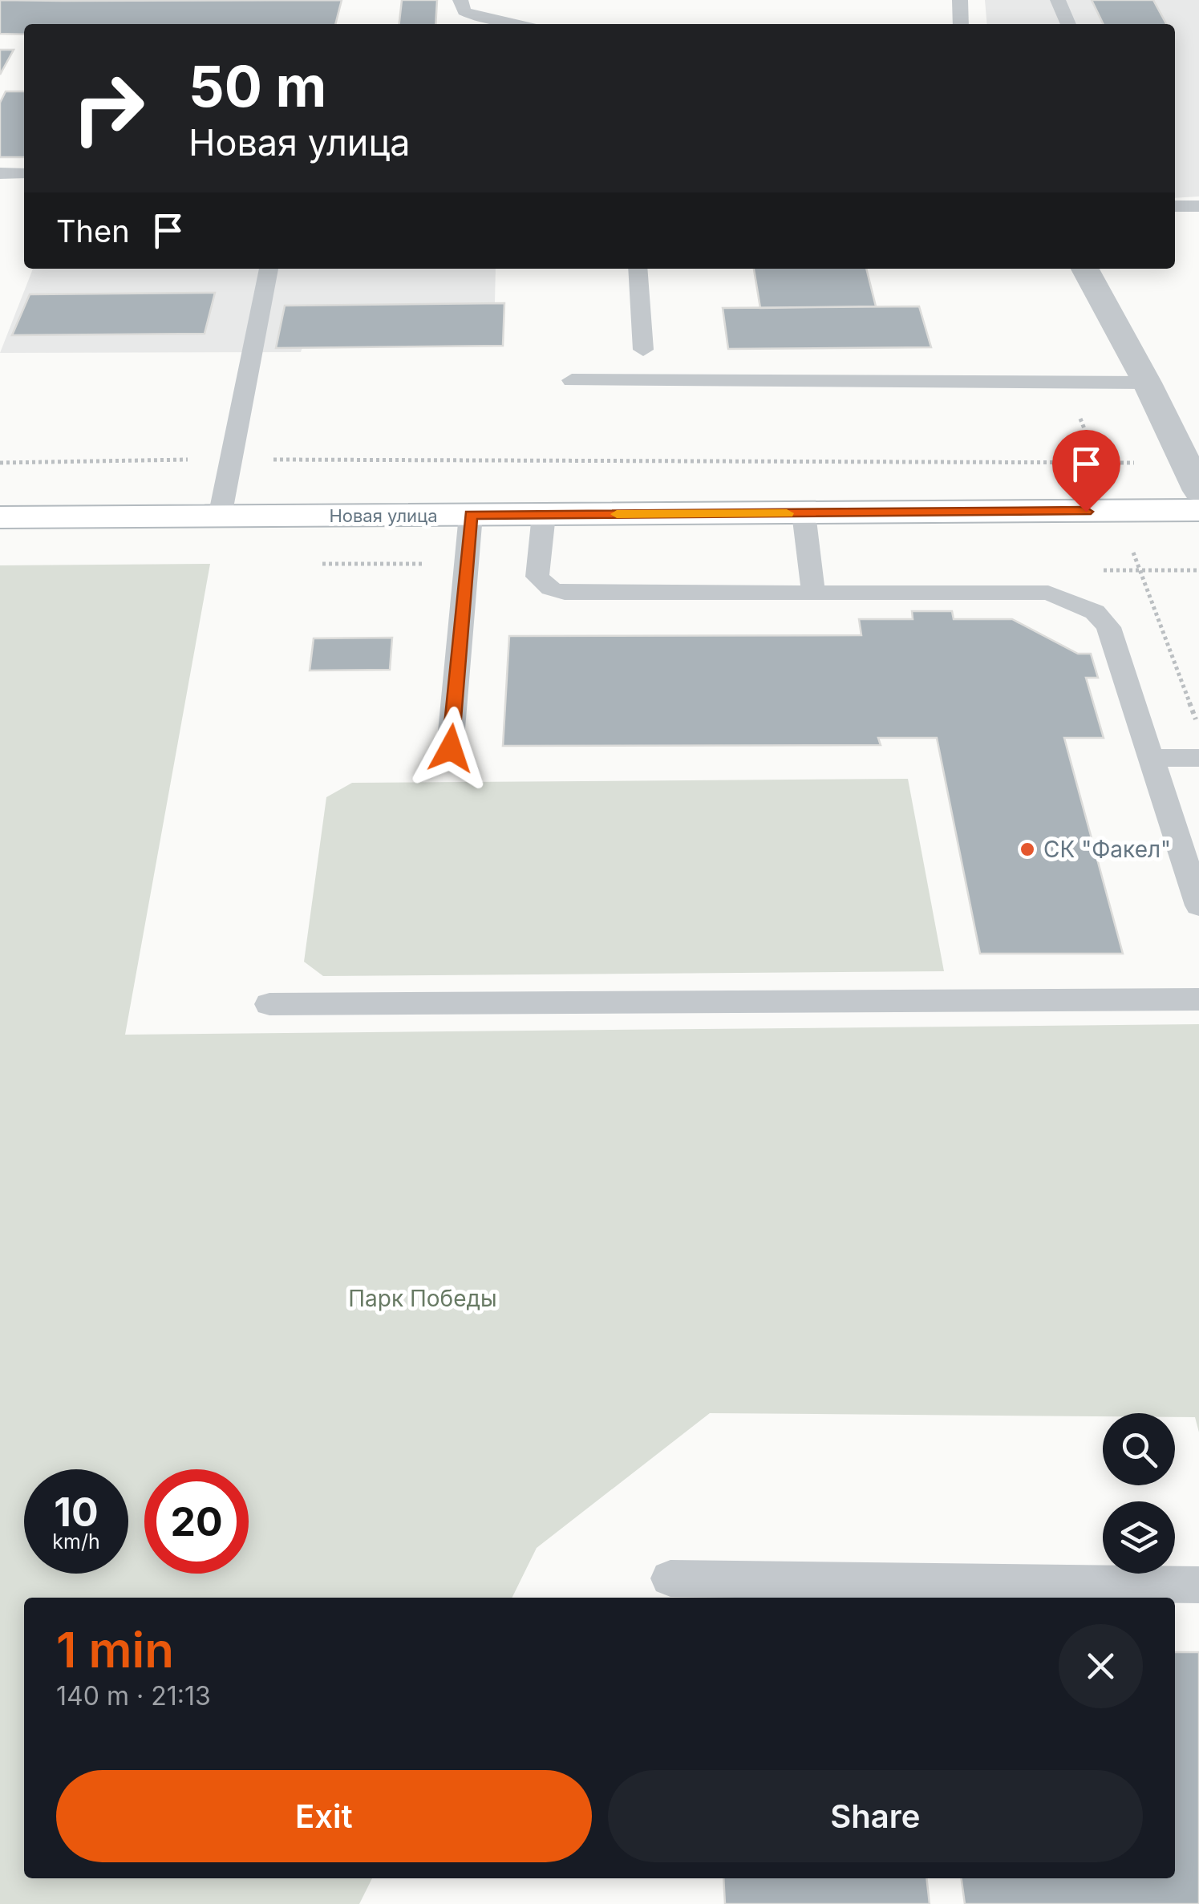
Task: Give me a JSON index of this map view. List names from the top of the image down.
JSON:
{
  "streets": {
    "street": ["Новая улица"]
  },
  "parks": ["Парк Победы"],
  "places": ["СК \"Факел\""],
  "page": {
    "turn": ["50 m", "Новая улица"],
    "then": "Then",
    "speed": "10 km/h",
    "limit": "20",
    "heading": ["1 min", "140 m · 21:13"],
    "buttons": ["Exit", "Share"]
  }
}
